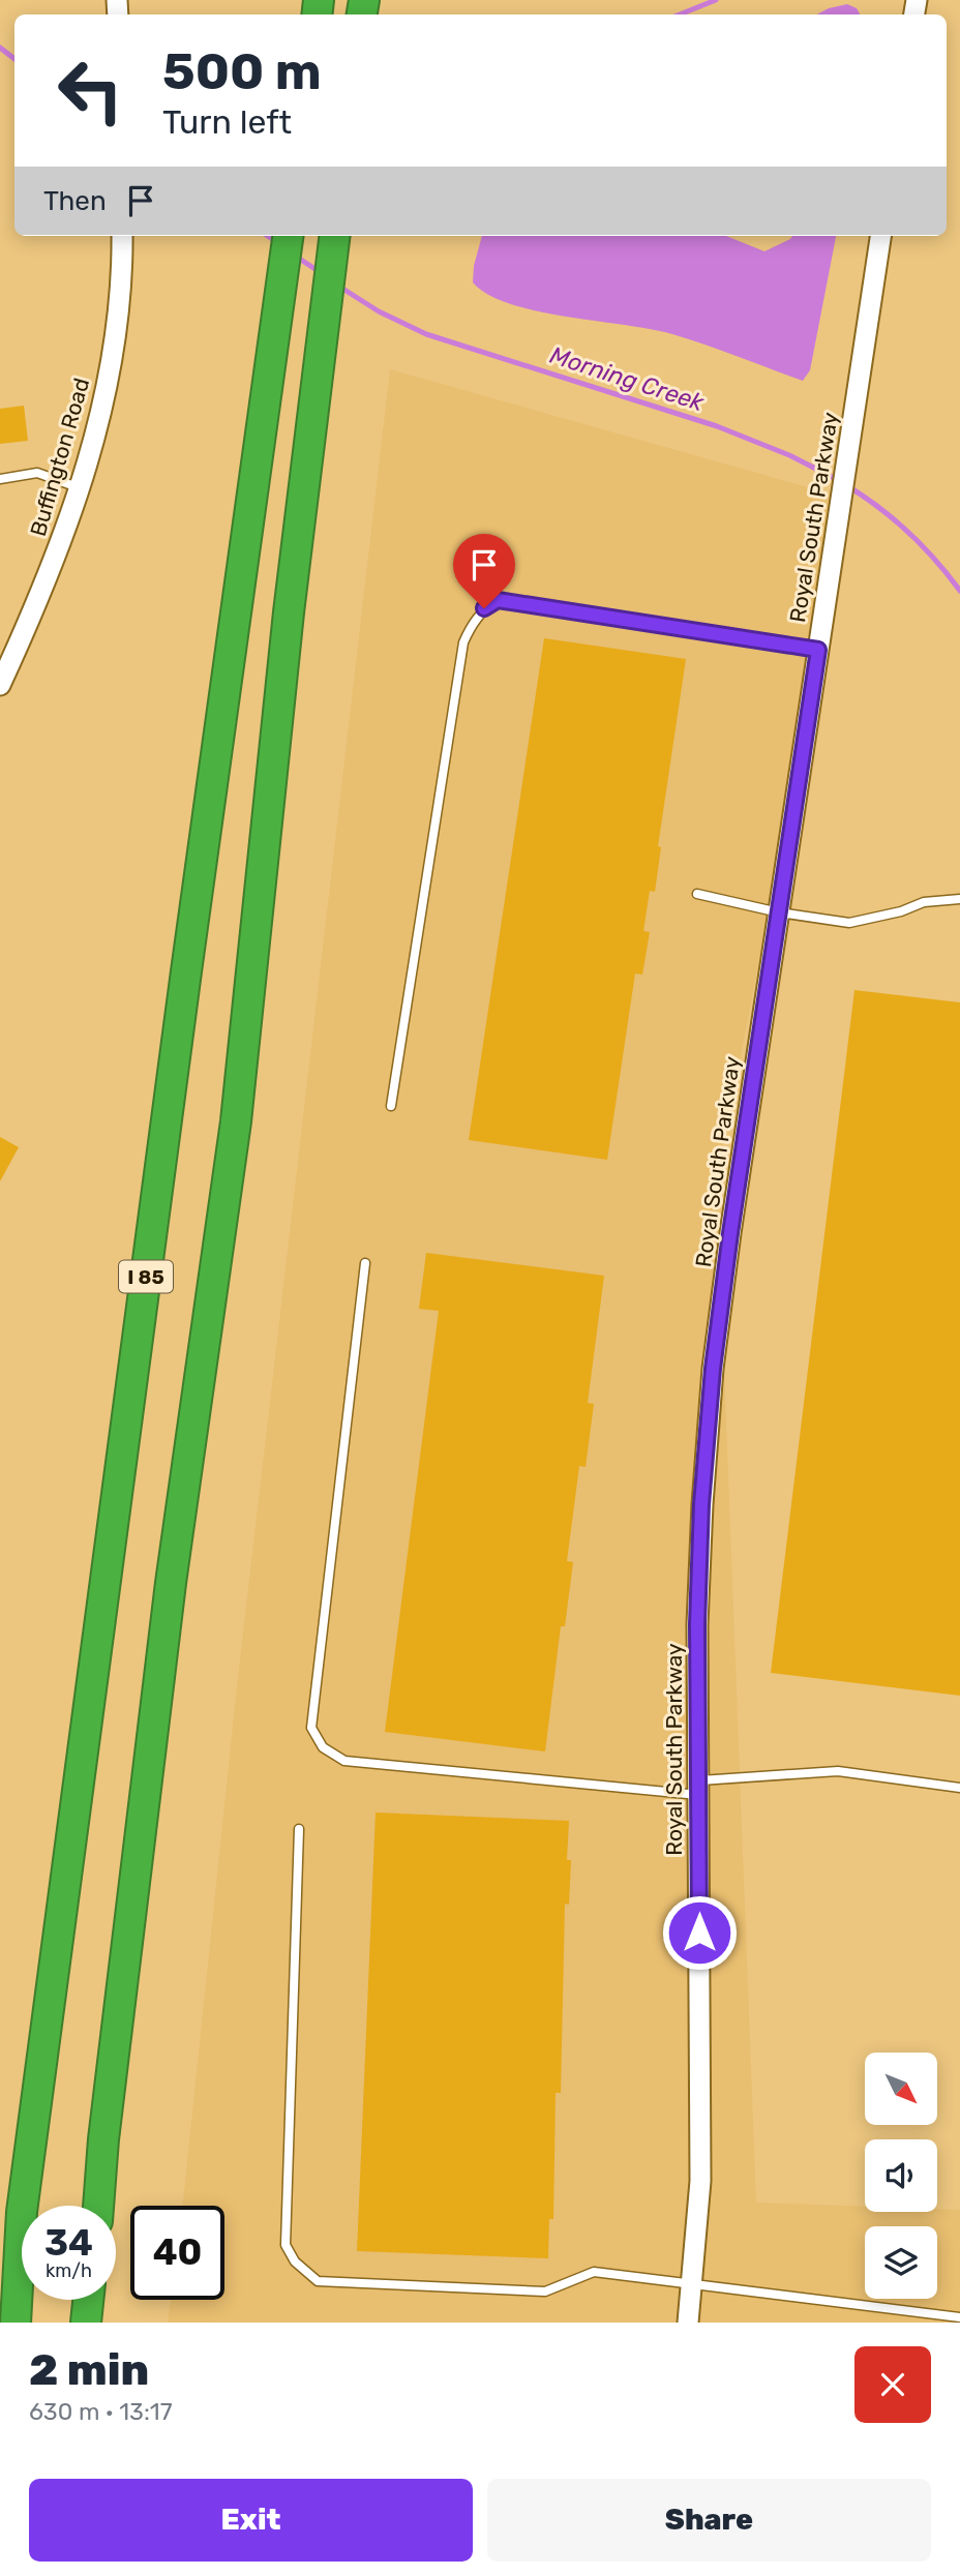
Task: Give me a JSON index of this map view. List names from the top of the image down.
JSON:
{
  "streets": {
    "highway": ["I 85"],
    "street": ["Buffington Road", "Royal South Parkway"]
  },
  "water": ["Morning Creek"],
  "north": "bottom right",
  "page": {
    "turn": ["500 m", "Turn left"],
    "then": "Then",
    "speed": "34 km/h",
    "limit": "40",
    "heading": ["2 min", "630 m · 13:17"],
    "buttons": ["Exit", "Share"]
  }
}
